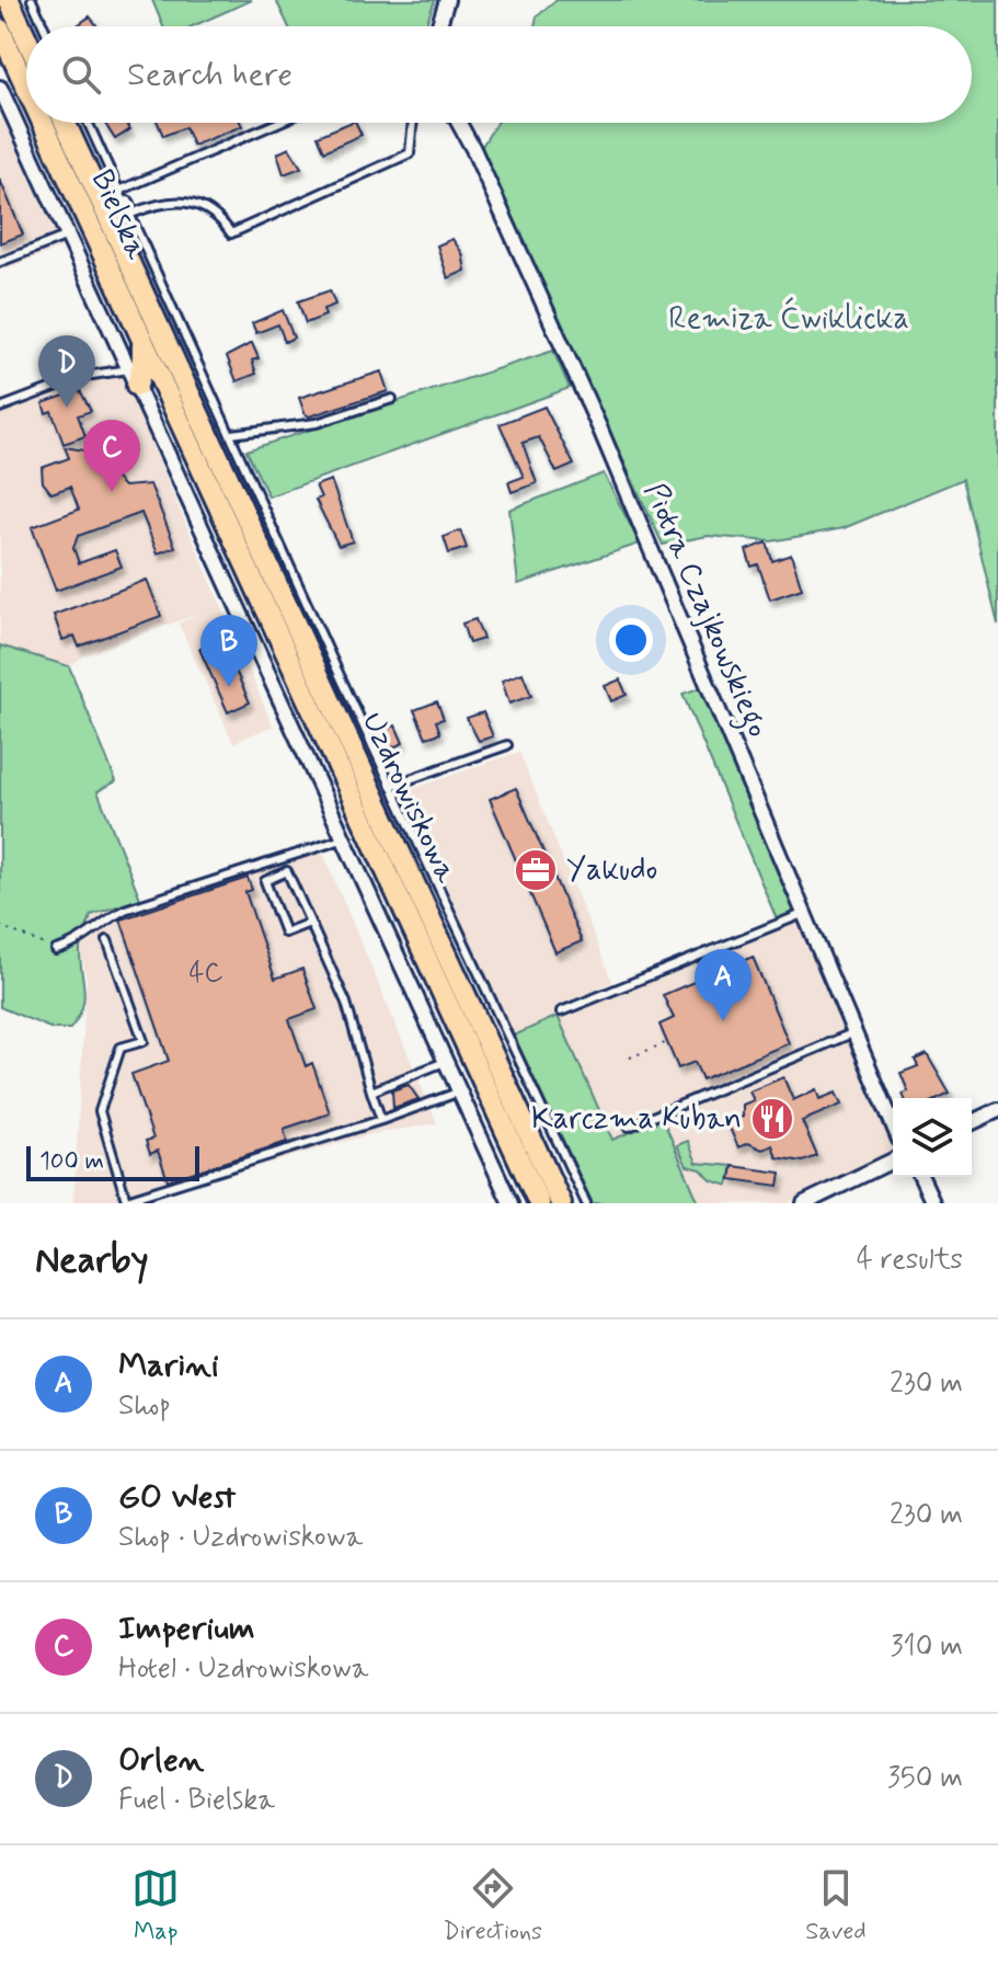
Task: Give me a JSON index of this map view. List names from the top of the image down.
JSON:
{
  "streets": {
    "main road": ["Bielska", "Uzdrowiskowa"],
    "street": ["Piotra Czajkowskiego"]
  },
  "crossings": [
    ["Bielska", "Uzdrowiskowa"]
  ],
  "parks": ["Remiza Ćwiklicka"],
  "places": {
    "office": ["Yakudo"],
    "restaurant": ["Karczma Kuban"]
  },
  "house_numbers": ["4C"],
  "scale_bar": "100 m",
  "page": {
    "search": "Search here",
    "pins": [
      "D",
      "C",
      "B",
      "A"
    ],
    "scale": "100 m",
    "heading": ["Nearby", "4 results"],
    "list": [
      {
        "mark": "A",
        "name": "Marini",
        "note": "Shop",
        "value": "230 m"
      },
      {
        "mark": "B",
        "name": "GO West",
        "note": "Shop · Uzdrowiskowa",
        "value": "230 m"
      },
      {
        "mark": "C",
        "name": "Imperium",
        "note": "Hotel · Uzdrowiskowa",
        "value": "310 m"
      },
      {
        "mark": "D",
        "name": "Orlen",
        "note": "Fuel · Bielska",
        "value": "350 m"
      }
    ],
    "nav": ["Map", "Directions", "Saved"]
  }
}
